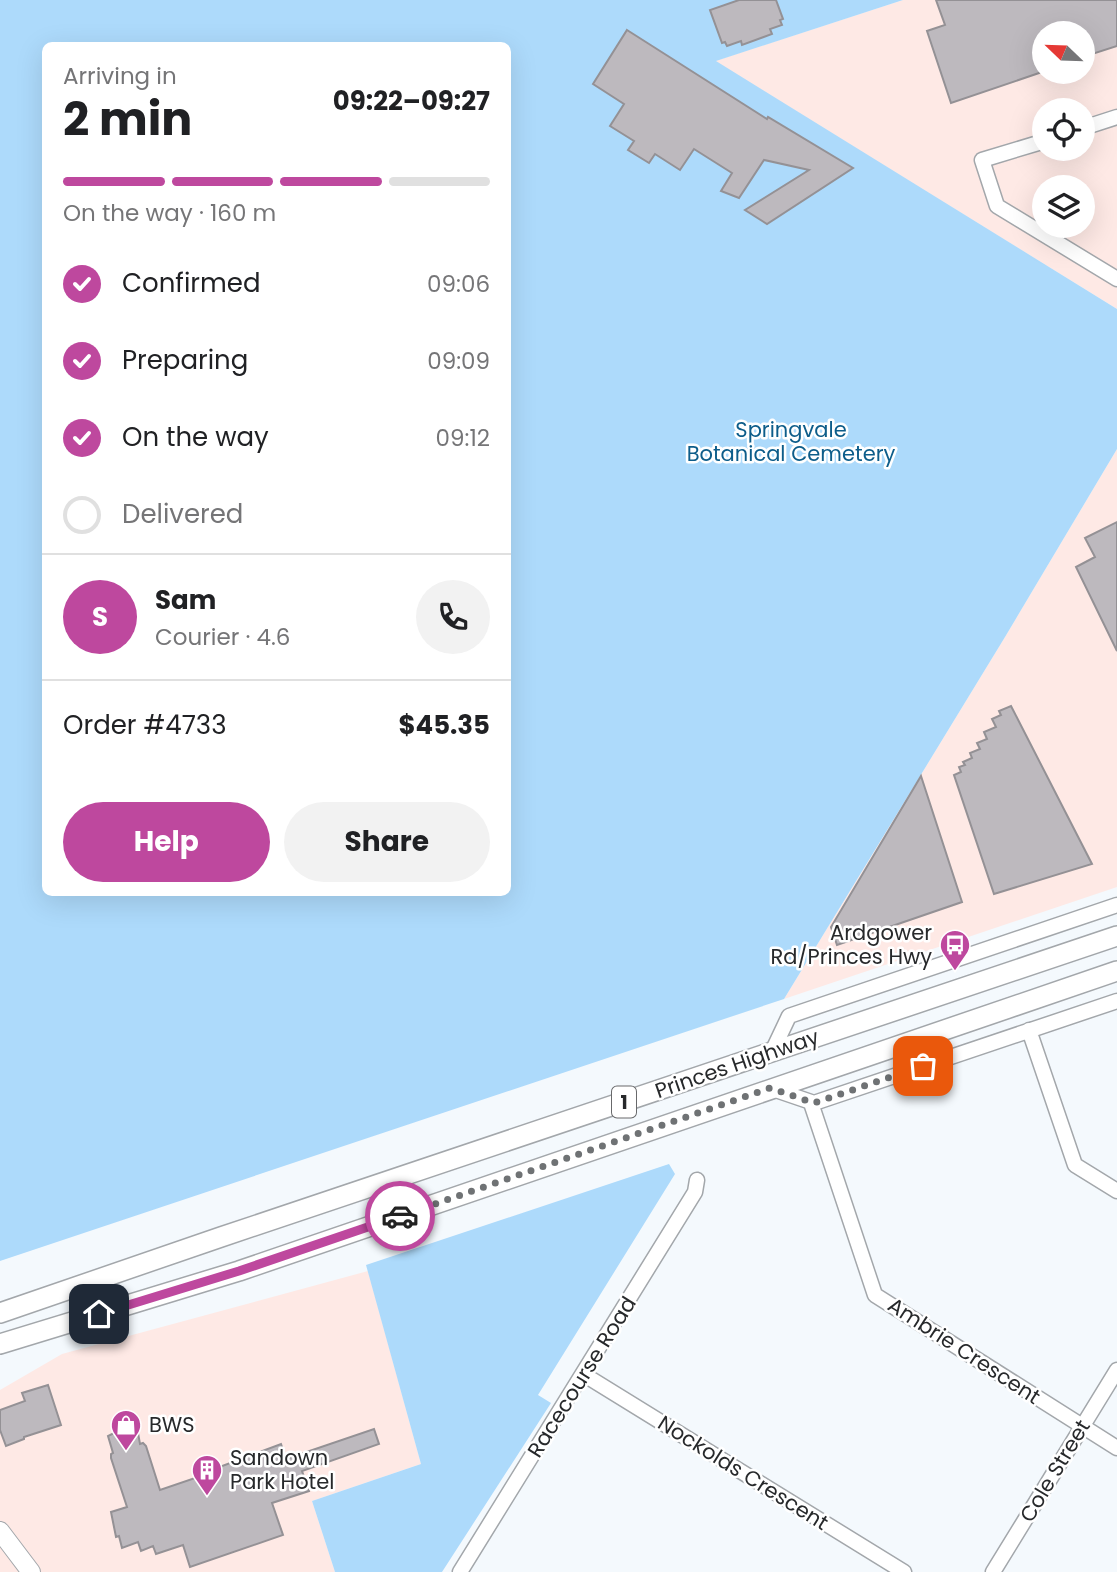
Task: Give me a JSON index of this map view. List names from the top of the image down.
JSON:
{
  "streets": {
    "highway": ["Princes Highway", "1"],
    "street": [
      "Ambrie Crescent",
      "Racecourse Road",
      "Cole Street",
      "Nockolds Crescent"
    ]
  },
  "crossings": [
    ["Ambrie Crescent", "Cole Street"],
    ["Racecourse Road", "Nockolds Crescent"]
  ],
  "parks": ["Springvale Botanical Cemetery"],
  "places": {
    "bus stop": ["Ardgower Rd/Princes Hwy"],
    "shop": ["BWS"],
    "building": ["Sandown Park Hotel"]
  },
  "north": "top left",
  "page": {
    "heading": ["2 min", "Arriving in", "09:22–09:27"],
    "panel": [
      "Sam",
      "Courier · 4.6",
      "Order #4733",
      "$45.35"
    ],
    "bar": "On the way · 160 m",
    "list": [
      ["Confirmed", "09:06"],
      ["Preparing", "09:09"],
      ["On the way", "09:12"],
      "Delivered"
    ],
    "round": "S",
    "buttons": ["Help", "Share"]
  }
}
